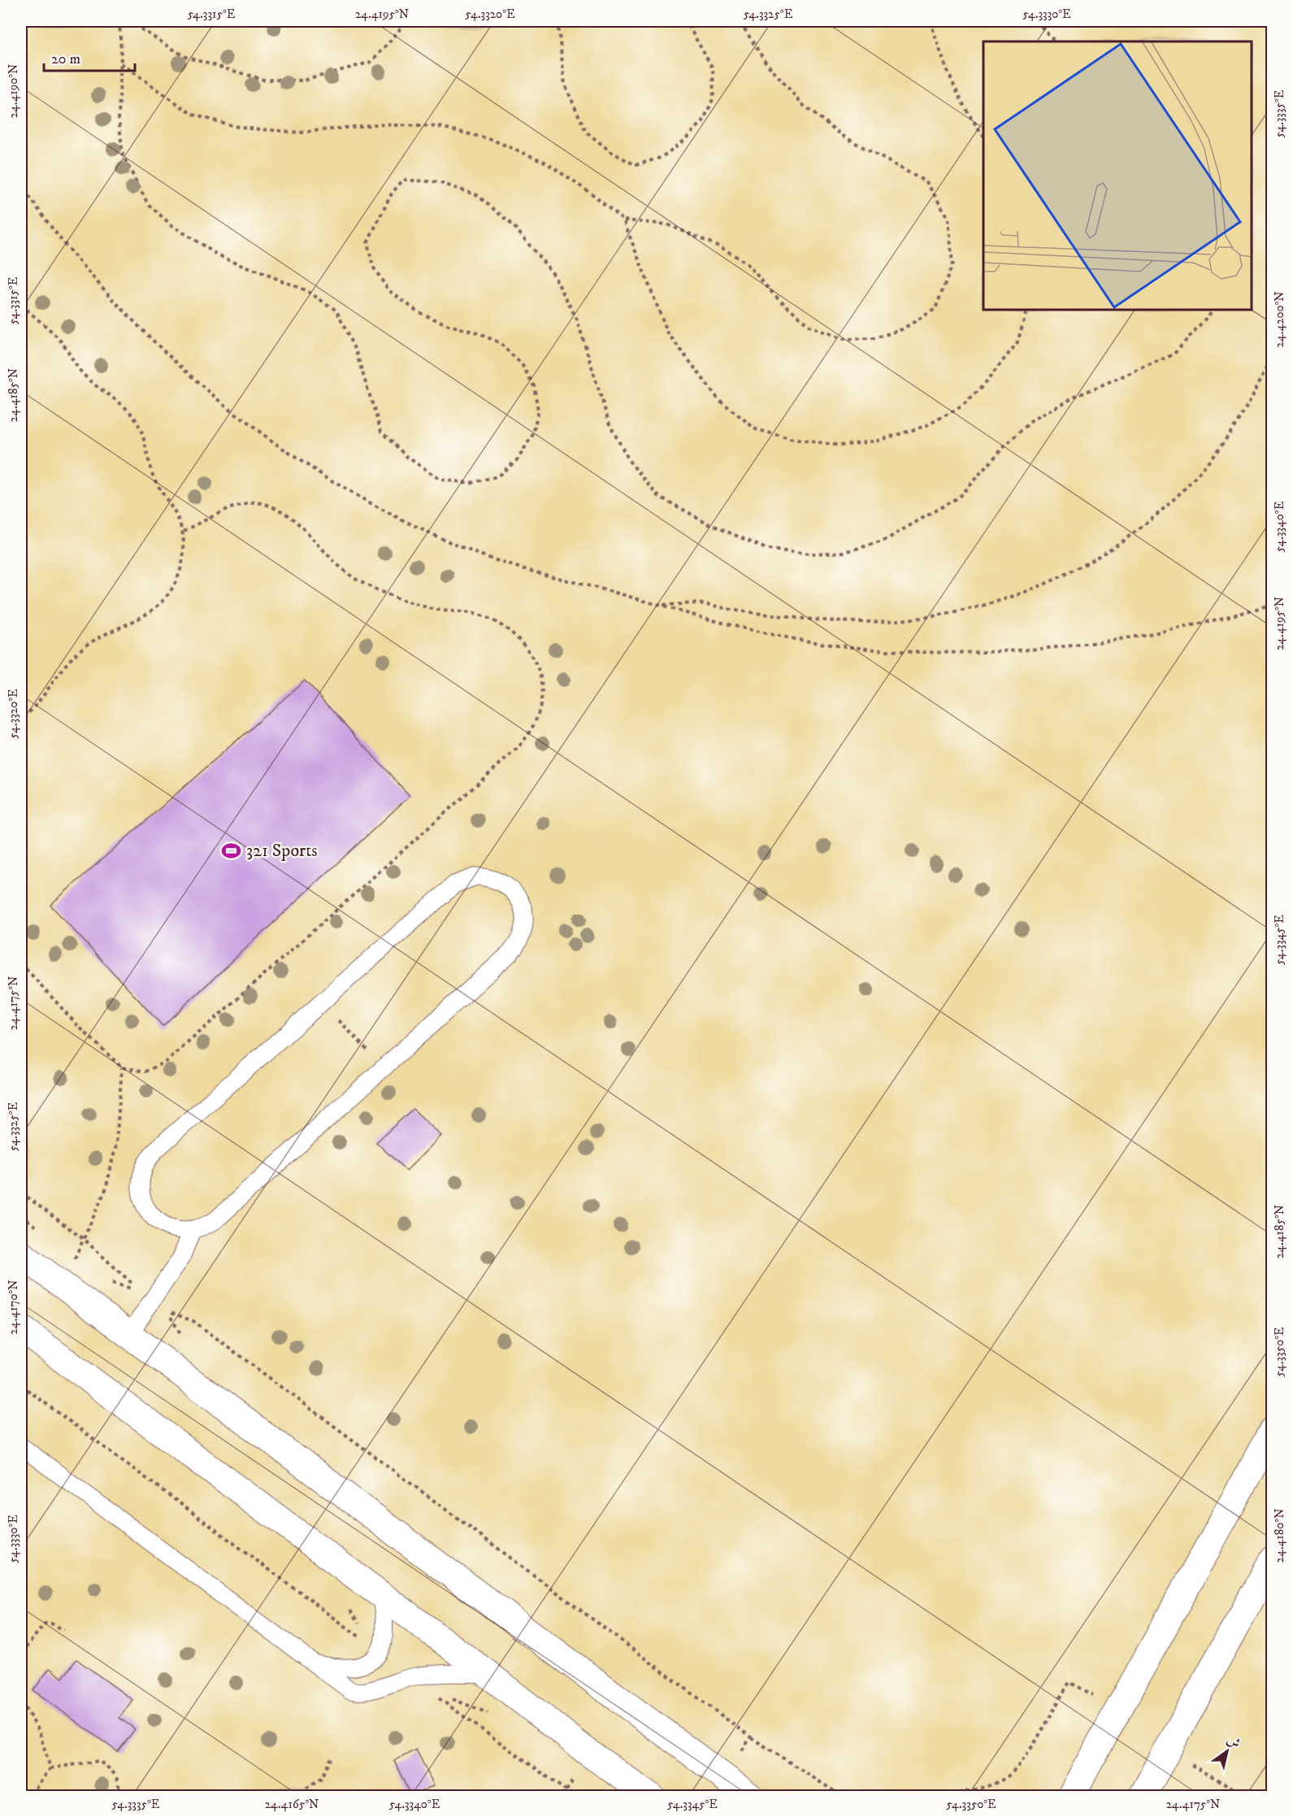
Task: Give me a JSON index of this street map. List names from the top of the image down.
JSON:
{
  "places": {
    "sports": ["321 Sports"]
  },
  "scale_bar": "20 m",
  "north": "top right",
  "coordinates": [
    "54.3315°E",
    "24.4195°N",
    "54.3320°E",
    "54.3325°E",
    "54.3330°E",
    "24.4190°N",
    "54.3335°E",
    "24.4200°N",
    "24.4185°N",
    "54.3340°E",
    "54.3345°E",
    "24.4175°N",
    "24.4170°N",
    "54.3350°E",
    "24.4180°N",
    "24.4165°N"
  ]
}
